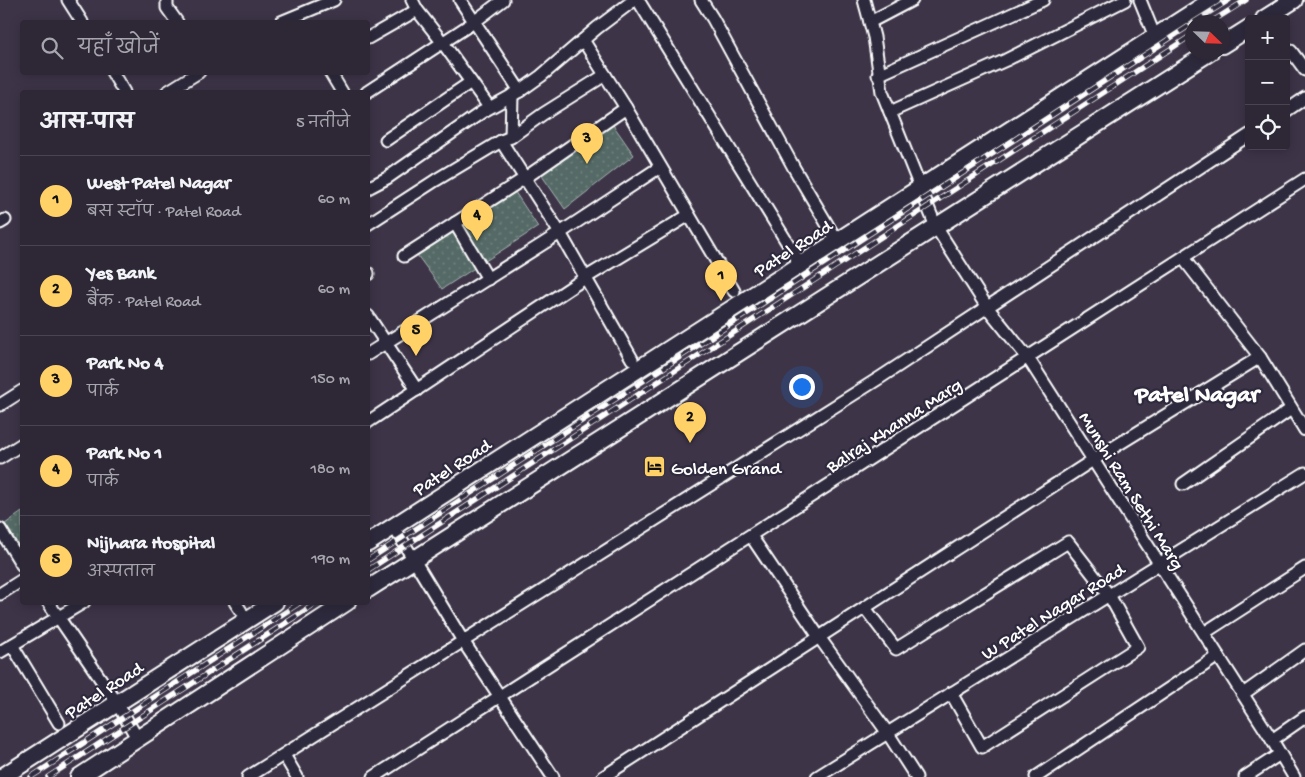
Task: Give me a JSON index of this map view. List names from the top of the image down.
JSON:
{
  "streets": {
    "main road": ["Patel Road"],
    "street": ["Balraj Khanna Marg", "Munshi Ram Sethi Marg", "W Patel Nagar Road"]
  },
  "crossings": [
    ["Patel Road", "Munshi Ram Sethi Marg"],
    ["Balraj Khanna Marg", "Munshi Ram Sethi Marg"],
    ["Munshi Ram Sethi Marg", "W Patel Nagar Road"]
  ],
  "districts": ["Patel Nagar"],
  "places": {
    "hotel": ["Golden Grand"]
  },
  "north": "bottom right",
  "page": {
    "map_buttons": ["+", "−"],
    "search": "यहाँ खोजें",
    "heading": ["आस-पास", "5 नतीजे"],
    "pins": [
      "3",
      "4",
      "1",
      "5",
      "2"
    ],
    "list": [
      {
        "mark": "1",
        "name": "West Patel Nagar",
        "note": "बस स्टॉप · Patel Road",
        "value": "60 m"
      },
      {
        "mark": "2",
        "name": "Yes Bank",
        "note": "बैंक · Patel Road",
        "value": "60 m"
      },
      {
        "mark": "3",
        "name": "Park No 4",
        "note": "पार्क",
        "value": "150 m"
      },
      {
        "mark": "4",
        "name": "Park No 1",
        "note": "पार्क",
        "value": "180 m"
      },
      {
        "mark": "5",
        "name": "Nijhara Hospital",
        "note": "अस्पताल",
        "value": "190 m"
      }
    ]
  }
}
